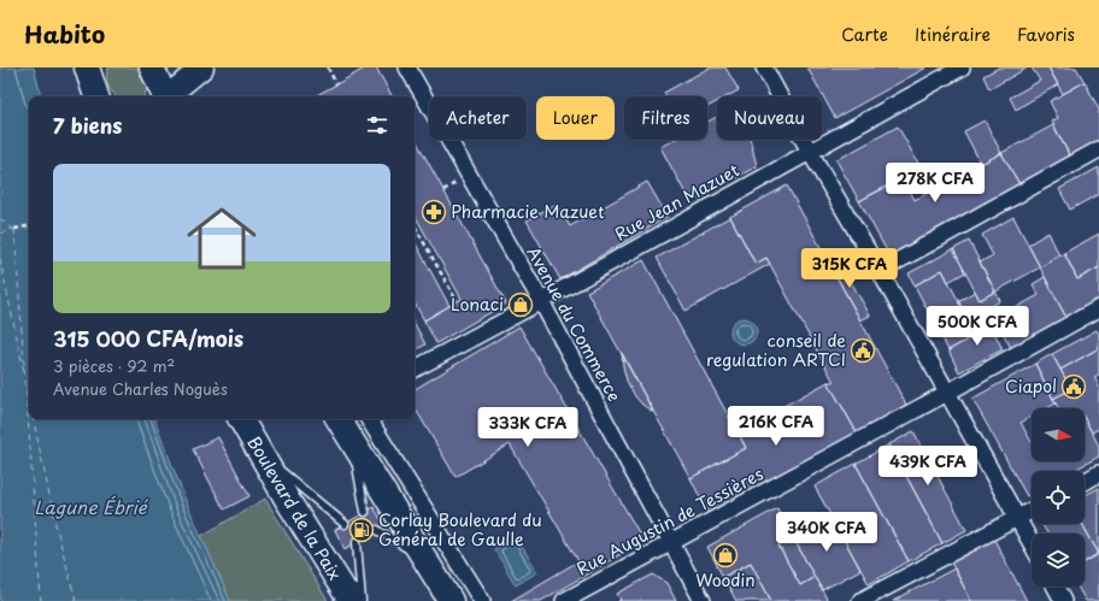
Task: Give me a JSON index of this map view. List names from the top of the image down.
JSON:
{
  "streets": {
    "main road": ["Boulevard de la Paix"],
    "street": ["Rue Jean Mazuet", "Avenue du Commerce", "Rue Augustin de Tessières"]
  },
  "crossings": [
    ["Rue Jean Mazuet", "Avenue du Commerce"],
    ["Avenue du Commerce", "Rue Augustin de Tessières"]
  ],
  "water": ["Lagune Ébrié"],
  "places": {
    "pharmacy": ["Pharmacie Mazuet"],
    "shop": ["Lonaci", "Woodin"],
    "public building": ["conseil de regulation ARTCI", "Ciapol"],
    "fuel station": ["Corlay Boulevard du Général de Gaulle"]
  },
  "north": "right",
  "page": {
    "header": "Habito",
    "nav": ["Carte", "Itinéraire", "Favoris"],
    "chip": [
      "Acheter",
      "Louer",
      "Filtres",
      "Nouveau"
    ],
    "heading": "7 biens",
    "list": [
      {
        "name": "315 000 CFA/mois",
        "note": "3 pièces · 92 m² · Avenue Charles Noguès"
      }
    ],
    "price": [
      "278K CFA",
      "315K CFA",
      "500K CFA",
      "216K CFA",
      "333K CFA",
      "439K CFA",
      "340K CFA"
    ]
  }
}
